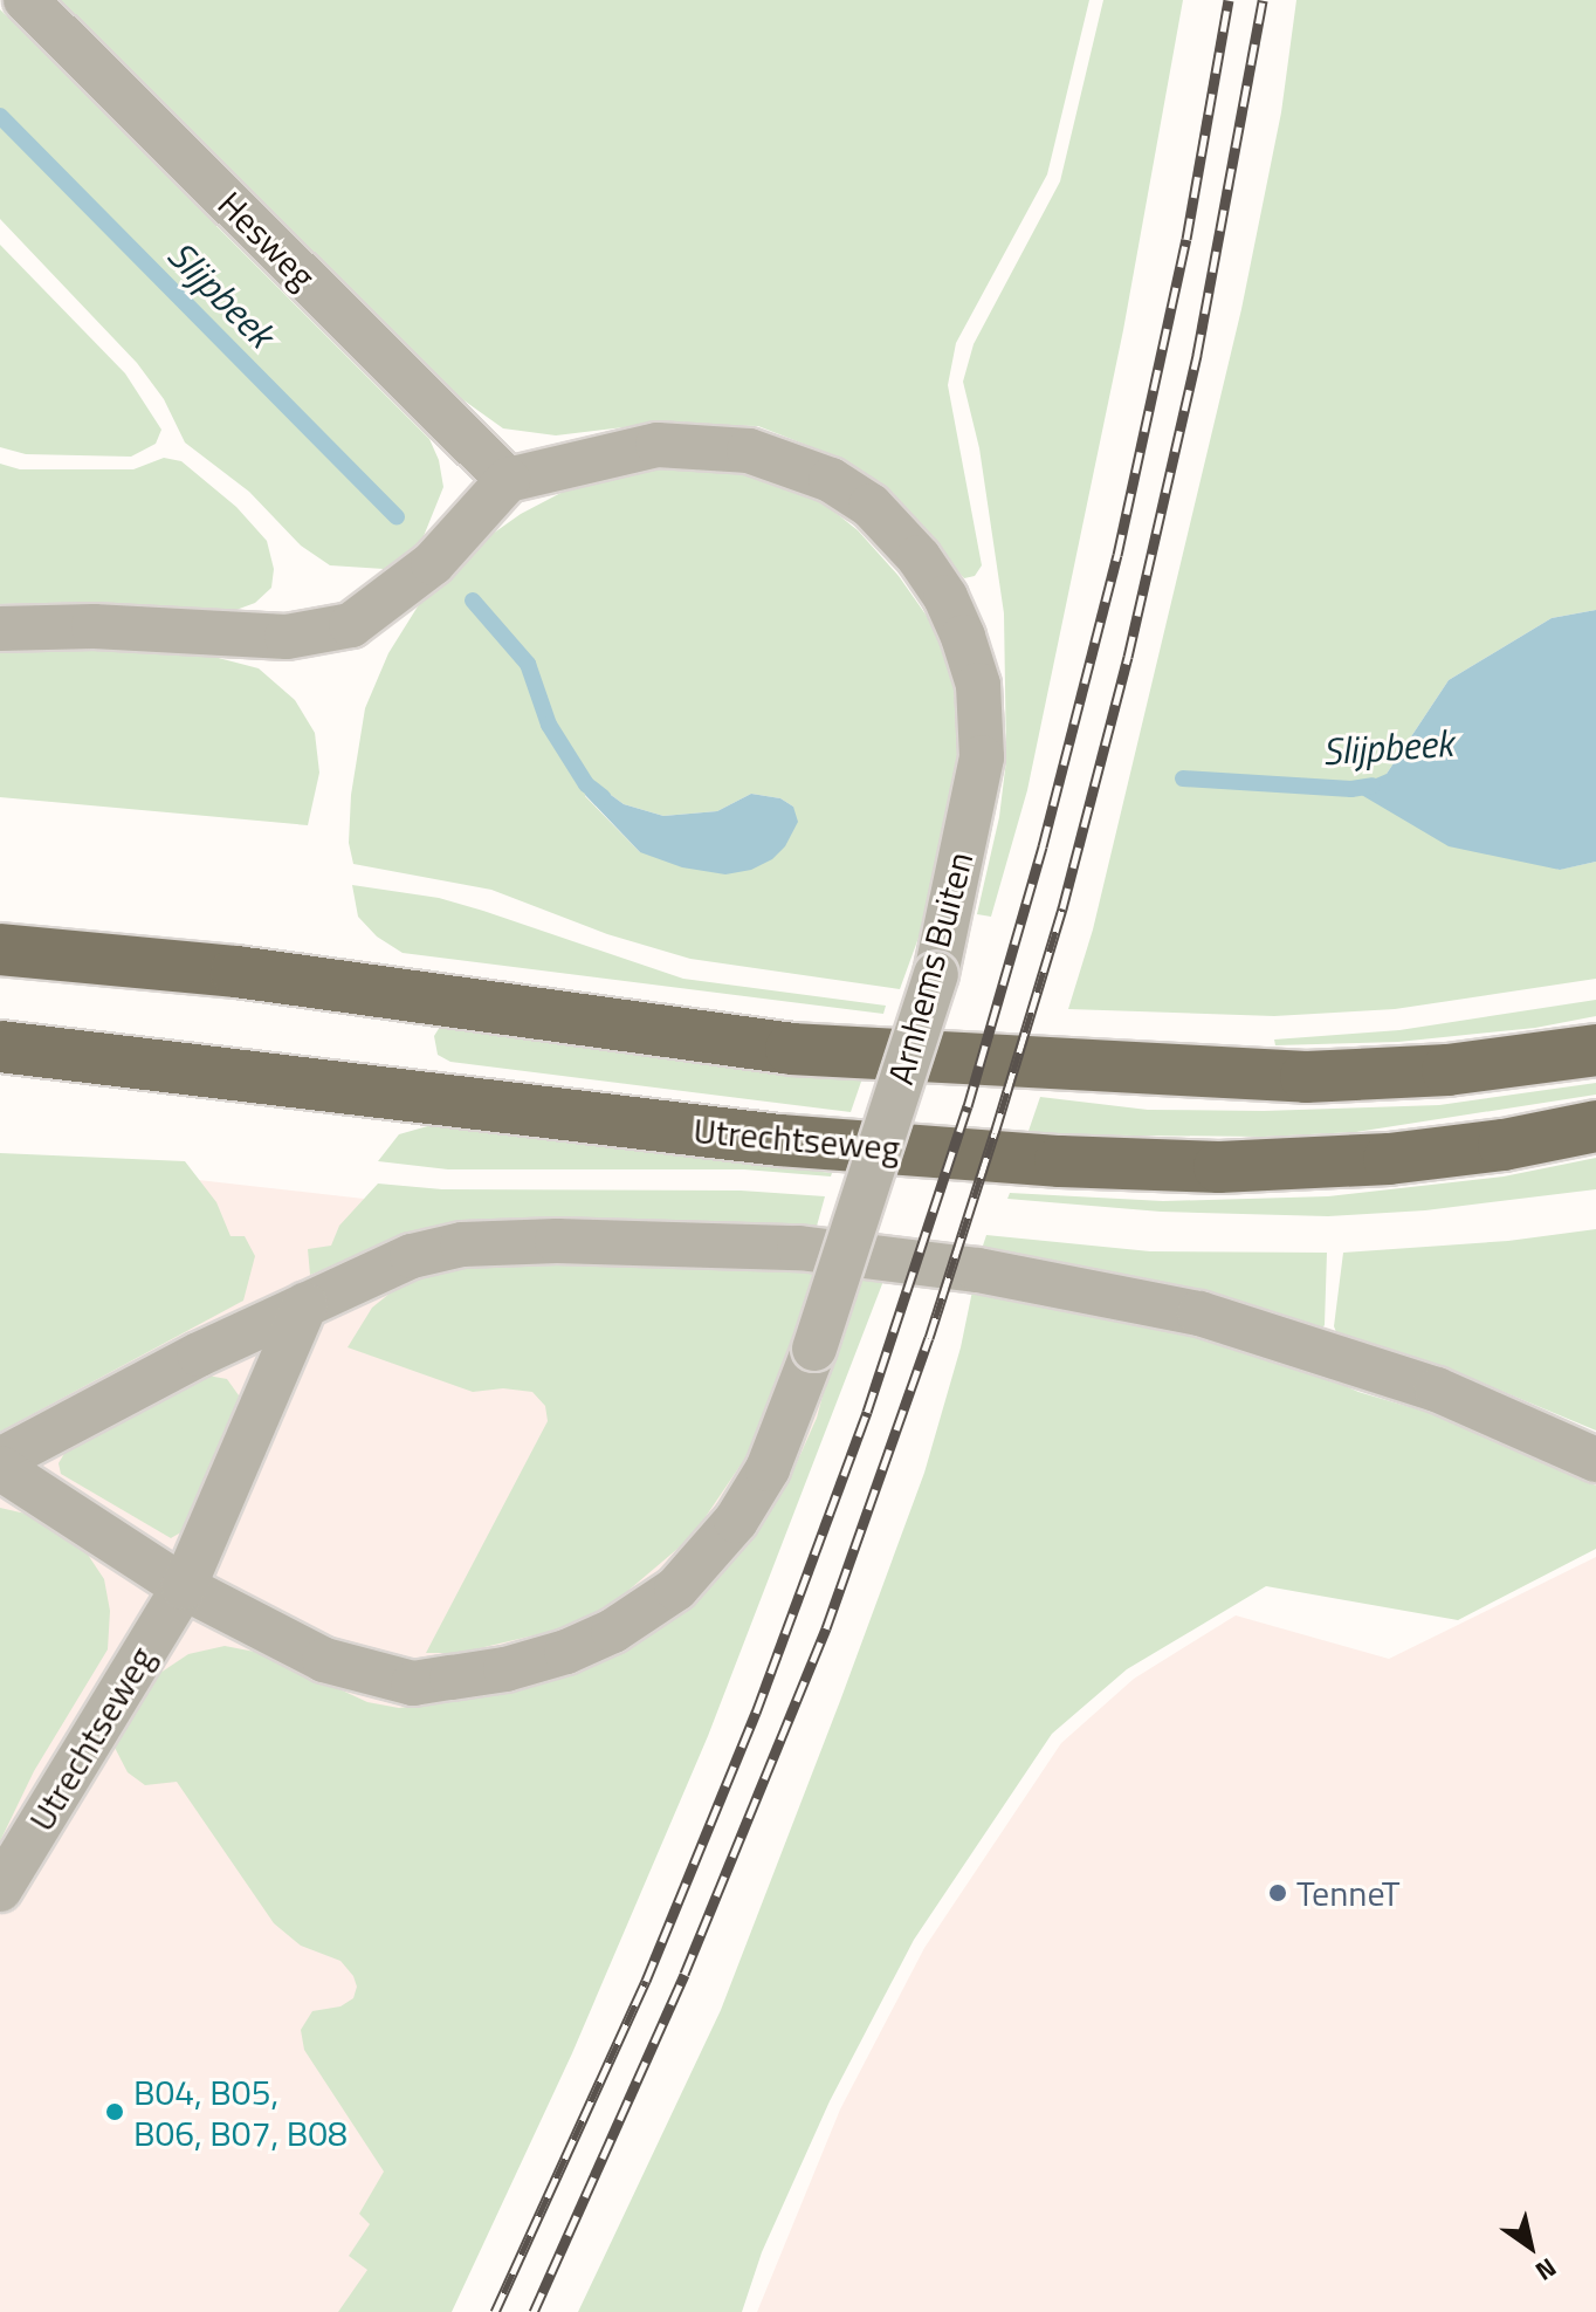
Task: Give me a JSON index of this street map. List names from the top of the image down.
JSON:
{
  "streets": {
    "main road": ["Utrechtseweg"],
    "street": ["Hesweg", "Arnhems Buiten"]
  },
  "crossings": [
    ["Hesweg", "Arnhems Buiten"],
    ["Arnhems Buiten", "Utrechtseweg"]
  ],
  "water": ["Slijpbeek"],
  "places": ["TenneT", "B04, B05, B06, B07, B08"],
  "north": "bottom right"
}
